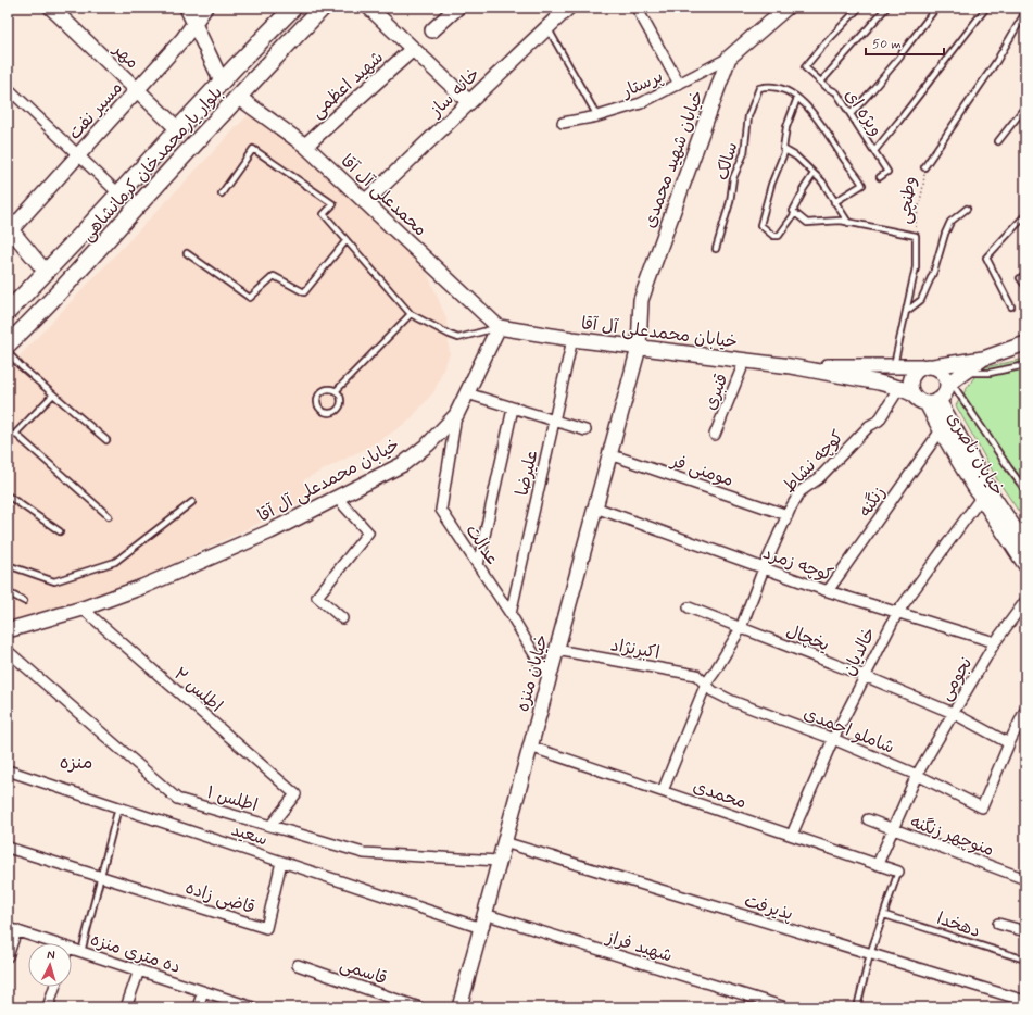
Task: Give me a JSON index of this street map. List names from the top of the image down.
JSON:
{
  "streets": {
    "main road": ["بلوار یارمحمدخان کرمانشاهی"],
    "street": [
      "مهر",
      "پرستار",
      "شهید اعظمی",
      "خانه ساز",
      "مسیر نفت",
      "خیابان شهید محمدی",
      "محمدعلی آل آقا",
      "خیابان محمدعلی آل آقا",
      "قنبری",
      "خیابان ناصری",
      "کوچه نشاط",
      "مومنی فر",
      "علیرضا",
      "زنگنه",
      "عدالت",
      "کوچه زمرد",
      "یخچال",
      "اکبرنژاد",
      "خالدیان",
      "خیابان منزه",
      "نجومی",
      "اطلس ۲",
      "شاملو احمدی",
      "محمدی",
      "اطلس ۱",
      "سعید",
      "منوچهر زنگنه",
      "قاضی زاده",
      "پذیرفت",
      "شهید فراز",
      "ده متری منزه",
      "قاسمی"
    ],
    "lane": [
      "ویژه ای",
      "سالک",
      "وطنچی",
      "دهخدا"
    ]
  },
  "crossings": [
    ["مهر", "مسیر نفت"],
    ["مهر", "بلوار یارمحمدخان کرمانشاهی"],
    ["پرستار", "خیابان شهید محمدی"],
    ["شهید اعظمی", "محمدعلی آل آقا"],
    ["خانه ساز", "محمدعلی آل آقا"],
    ["خیابان شهید محمدی", "خیابان محمدعلی آل آقا"],
    ["خیابان شهید محمدی", "خیابان منزه"],
    ["بلوار یارمحمدخان کرمانشاهی", "محمدعلی آل آقا"],
    ["محمدعلی آل آقا", "خیابان محمدعلی آل آقا"],
    ["وطنچی", "خیابان محمدعلی آل آقا"],
    ["خیابان محمدعلی آل آقا", "قنبری"],
    ["خیابان محمدعلی آل آقا", "خیابان ناصری"],
    ["خیابان محمدعلی آل آقا", "کوچه نشاط"],
    ["خیابان محمدعلی آل آقا", "علیرضا"],
    ["خیابان محمدعلی آل آقا", "عدالت"],
    ["خیابان محمدعلی آل آقا", "خیابان منزه"],
    ["خیابان محمدعلی آل آقا", "اطلس ۲"],
    ["خیابان ناصری", "کوچه نشاط"],
    ["خیابان ناصری", "زنگنه"],
    ["خیابان ناصری", "خالدیان"],
    ["کوچه نشاط", "مومنی فر"],
    ["کوچه نشاط", "کوچه زمرد"],
    ["کوچه نشاط", "یخچال"],
    ["کوچه نشاط", "اکبرنژاد"],
    ["کوچه نشاط", "شاملو احمدی"],
    ["کوچه نشاط", "محمدی"],
    ["مومنی فر", "خیابان منزه"],
    ["علیرضا", "عدالت"],
    ["زنگنه", "کوچه زمرد"],
    ["عدالت", "خیابان منزه"],
    ["کوچه زمرد", "خالدیان"],
    ["کوچه زمرد", "خیابان منزه"],
    ["کوچه زمرد", "نجومی"],
    ["یخچال", "خالدیان"],
    ["یخچال", "نجومی"],
    ["یخچال", "شاملو احمدی"],
    ["اکبرنژاد", "خیابان منزه"],
    ["اکبرنژاد", "شاملو احمدی"],
    ["خالدیان", "شاملو احمدی"],
    ["خالدیان", "محمدی"],
    ["خیابان منزه", "محمدی"],
    ["خیابان منزه", "اطلس ۱"],
    ["خیابان منزه", "سعید"],
    ["خیابان منزه", "پذیرفت"],
    ["خیابان منزه", "شهید فراز"],
    ["نجومی", "شاملو احمدی"],
    ["نجومی", "محمدی"],
    ["نجومی", "منوچهر زنگنه"],
    ["اطلس ۲", "اطلس ۱"],
    ["سعید", "قاضی زاده"],
    ["سعید", "شهید فراز"]
  ],
  "districts": ["منزه"],
  "scale_bar": "50 m",
  "north": "top"
}
